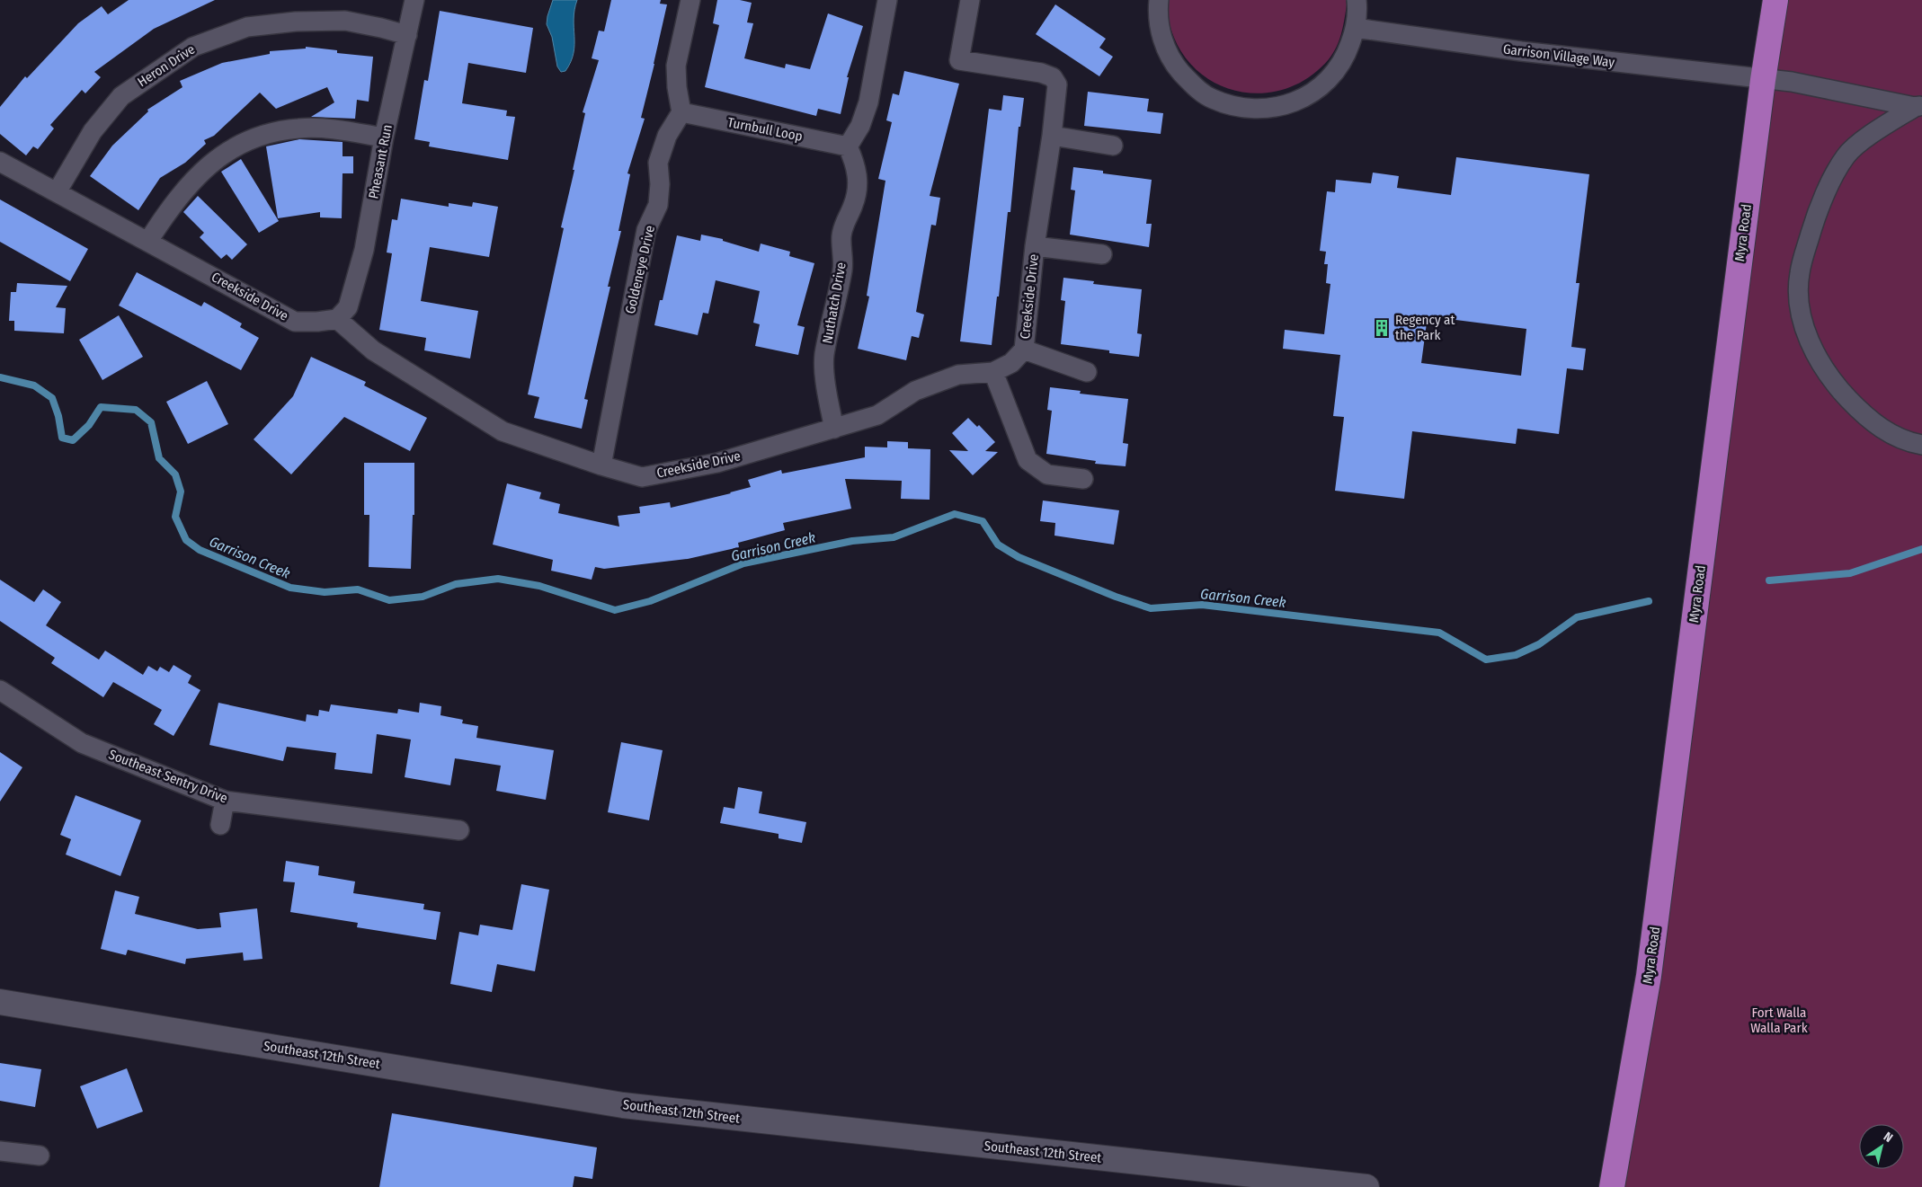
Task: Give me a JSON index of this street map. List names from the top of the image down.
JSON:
{
  "streets": {
    "highway": ["Myra Road"],
    "main road": ["Southeast 12th Street"],
    "street": [
      "Garrison Village Way",
      "Heron Drive",
      "Turnbull Loop",
      "Pheasant Run",
      "Goldeneye Drive",
      "Creekside Drive",
      "Nuthatch Drive",
      "Southeast Sentry Drive"
    ]
  },
  "crossings": [
    ["Garrison Village Way", "Myra Road"],
    ["Heron Drive", "Pheasant Run"],
    ["Heron Drive", "Creekside Drive"],
    ["Turnbull Loop", "Goldeneye Drive"],
    ["Turnbull Loop", "Nuthatch Drive"],
    ["Pheasant Run", "Creekside Drive"],
    ["Goldeneye Drive", "Creekside Drive"],
    ["Creekside Drive", "Nuthatch Drive"]
  ],
  "water": ["Garrison Creek"],
  "parks": ["Fort Walla Walla Park"],
  "places": {
    "building": ["Regency at the Park"]
  },
  "north": "top right"
}
